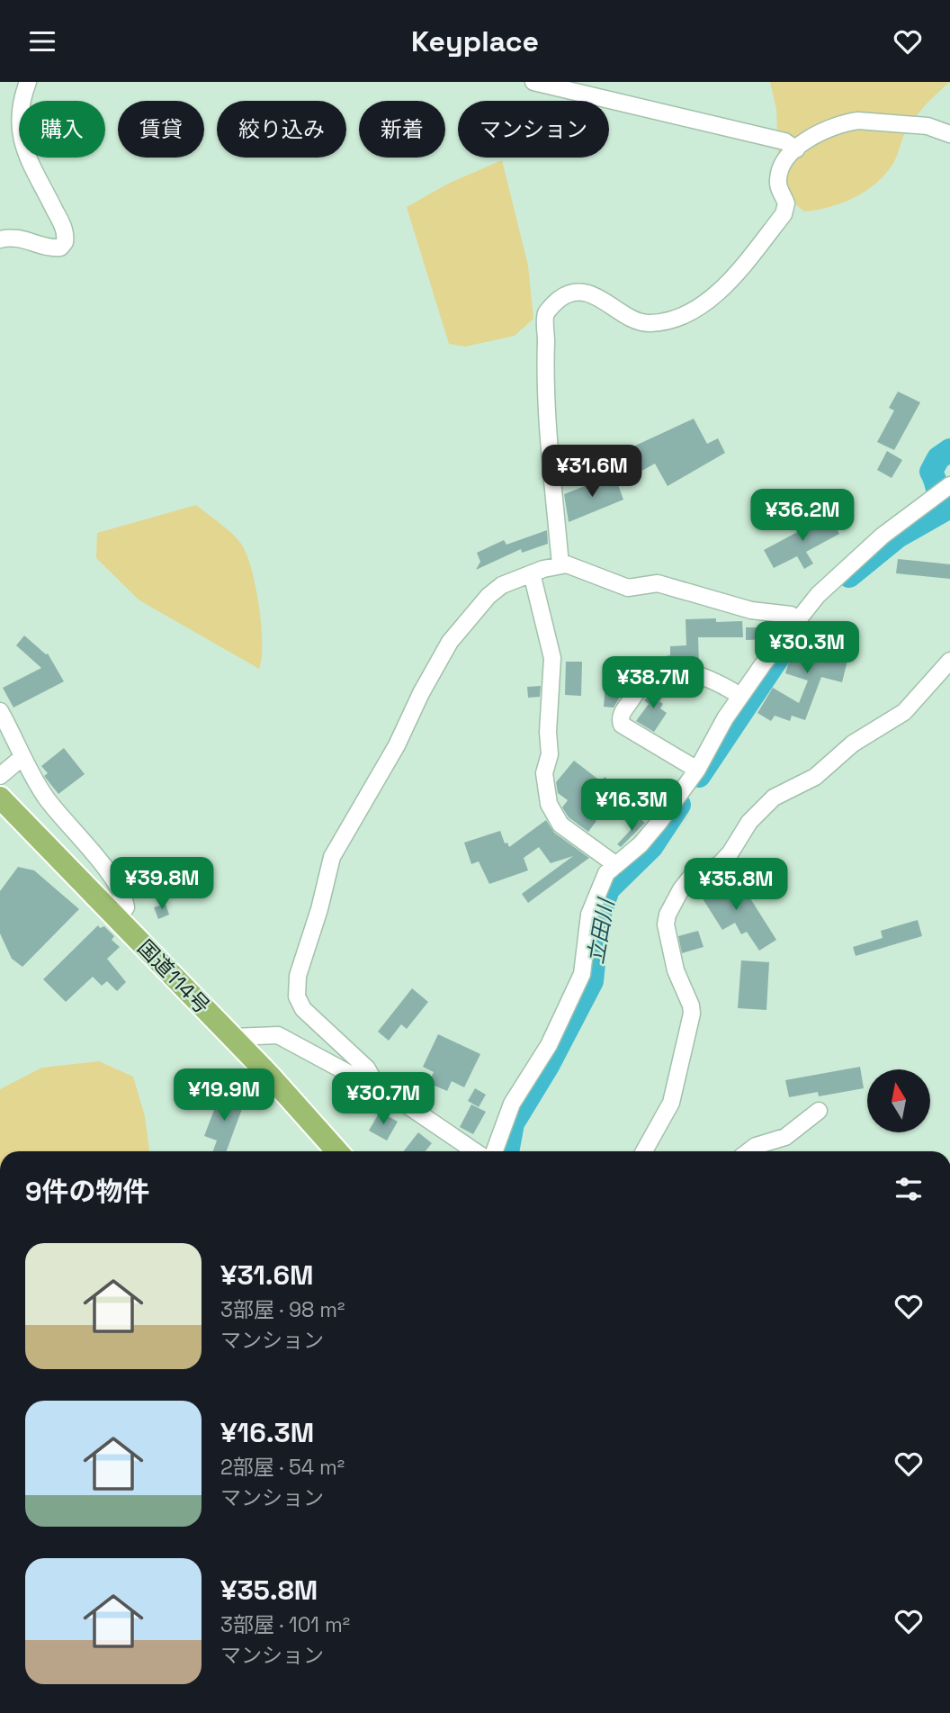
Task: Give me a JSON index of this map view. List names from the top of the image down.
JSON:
{
  "streets": {
    "highway": ["国道114号"]
  },
  "water": ["立田川"],
  "north": "top",
  "page": {
    "header": "Keyplace",
    "chip": [
      "購入",
      "賃貸",
      "絞り込み",
      "新着",
      "マンション"
    ],
    "price": [
      "¥31.6M",
      "¥36.2M",
      "¥30.3M",
      "¥38.7M",
      "¥16.3M",
      "¥39.8M",
      "¥35.8M",
      "¥19.9M",
      "¥30.7M"
    ],
    "heading": "9件の物件",
    "list": [
      {
        "name": "¥31.6M",
        "note": "3部屋 · 98 m² · マンション"
      },
      {
        "name": "¥16.3M",
        "note": "2部屋 · 54 m² · マンション"
      },
      {
        "name": "¥35.8M",
        "note": "3部屋 · 101 m² · マンション"
      }
    ]
  }
}
